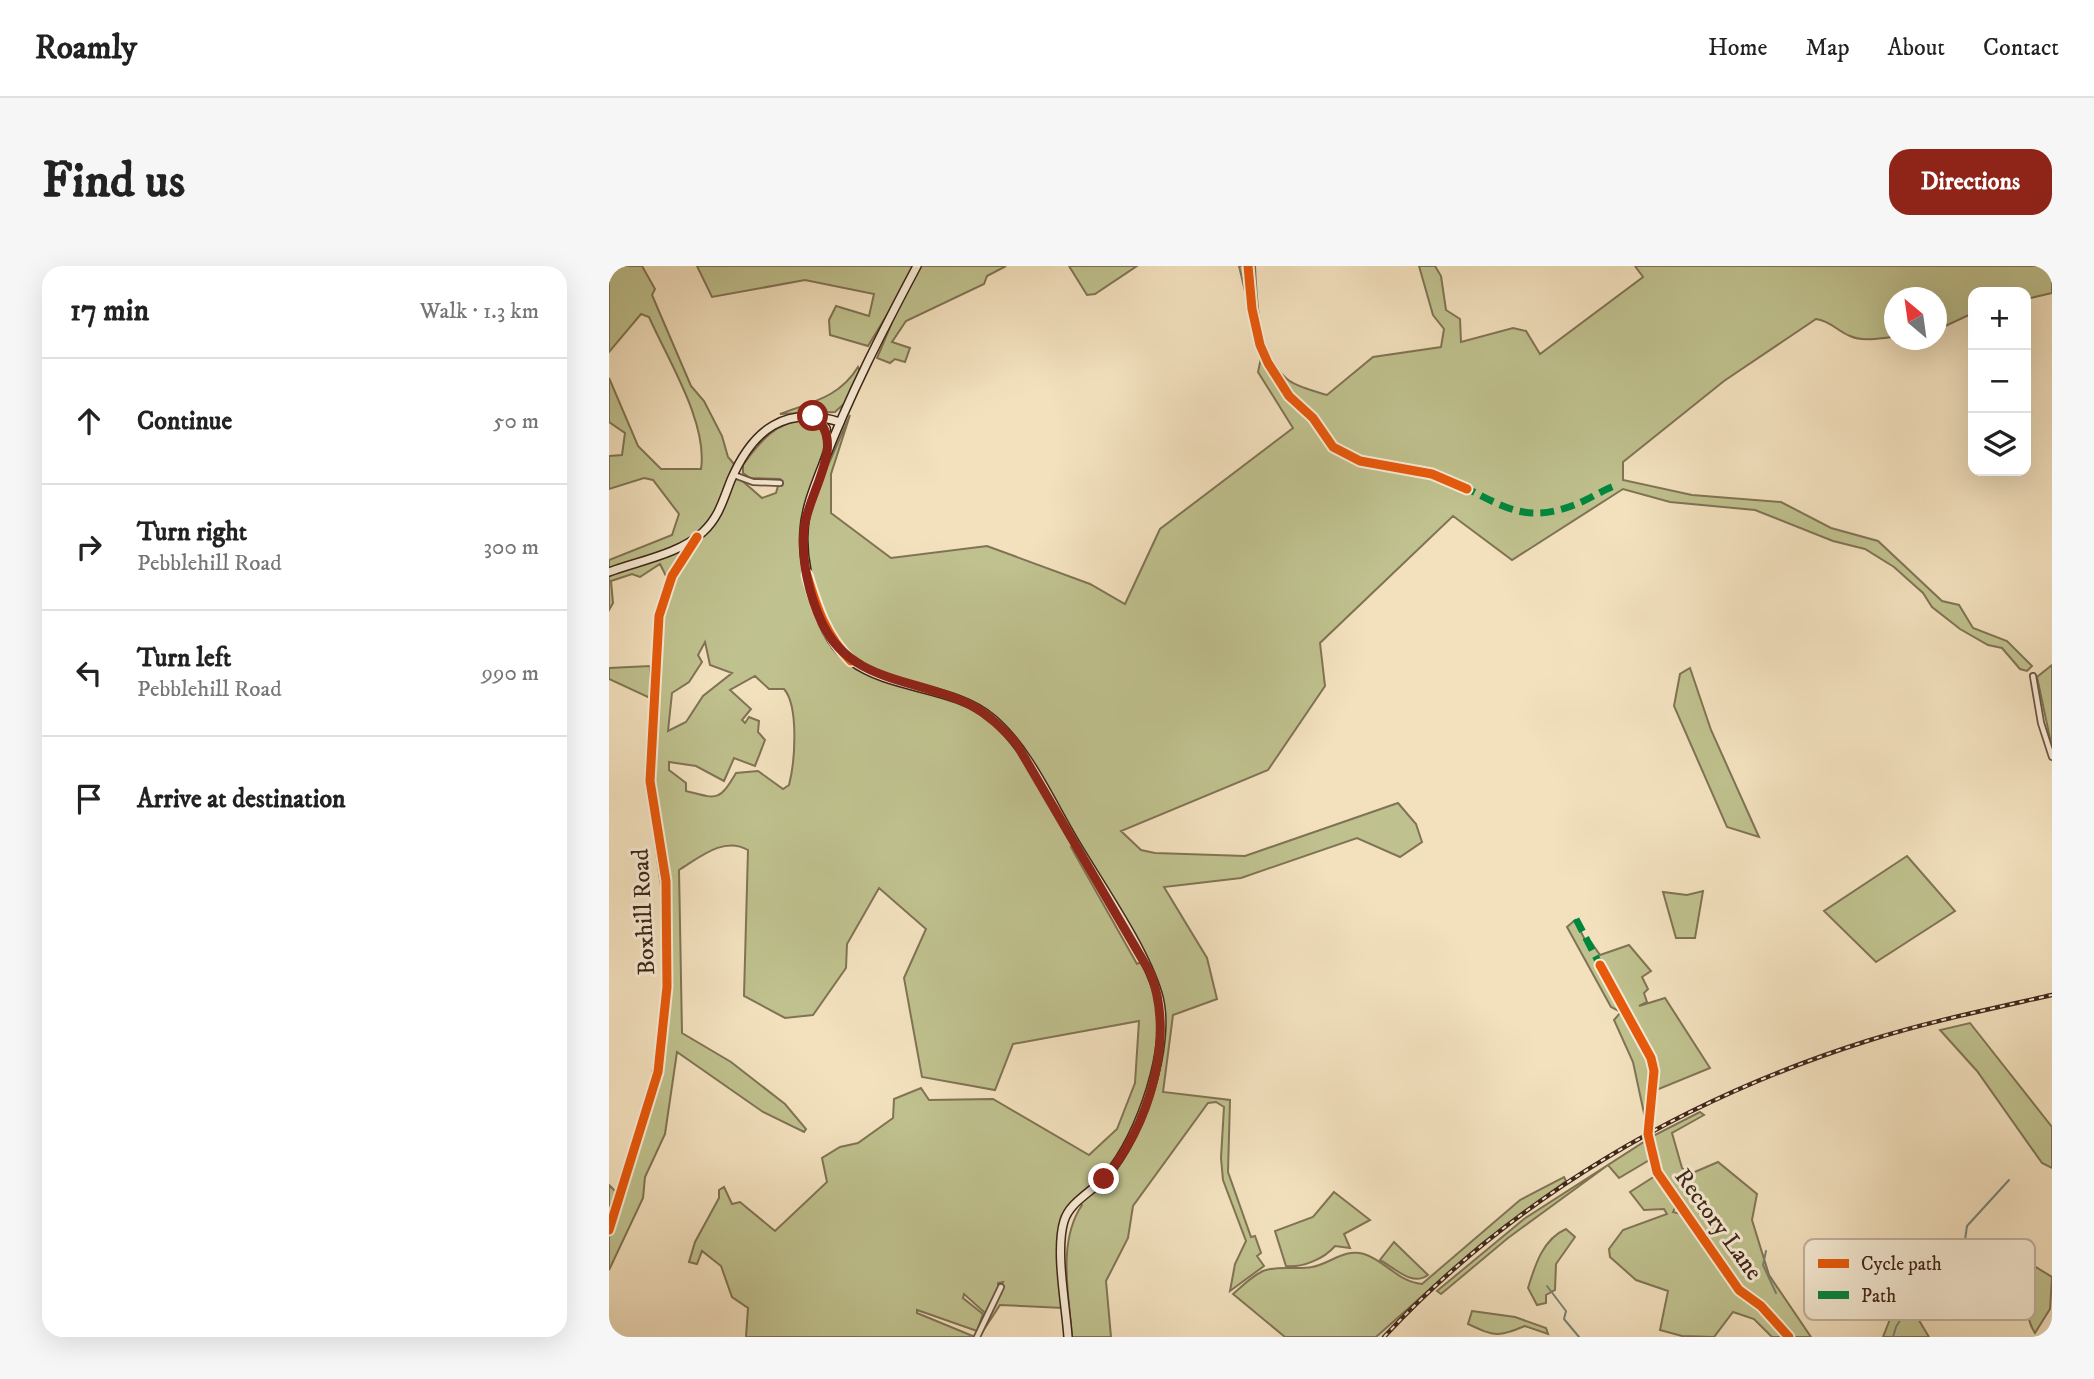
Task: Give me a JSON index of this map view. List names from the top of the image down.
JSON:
{
  "streets": {
    "street": ["Boxhill Road", "Rectory Lane"]
  },
  "legend": ["Cycle path", "Path"],
  "north": "top left",
  "page": {
    "header": "Roamly",
    "nav": [
      "Home",
      "Map",
      "About",
      "Contact"
    ],
    "buttons": "Directions",
    "title": "Find us",
    "heading": ["17 min", "Walk · 1.3 km"],
    "map_buttons": ["+", "−"],
    "list": [
      ["Continue", "50 m"],
      ["Turn right", "Pebblehill Road", "300 m"],
      ["Turn left", "Pebblehill Road", "990 m"],
      "Arrive at destination"
    ]
  }
}
